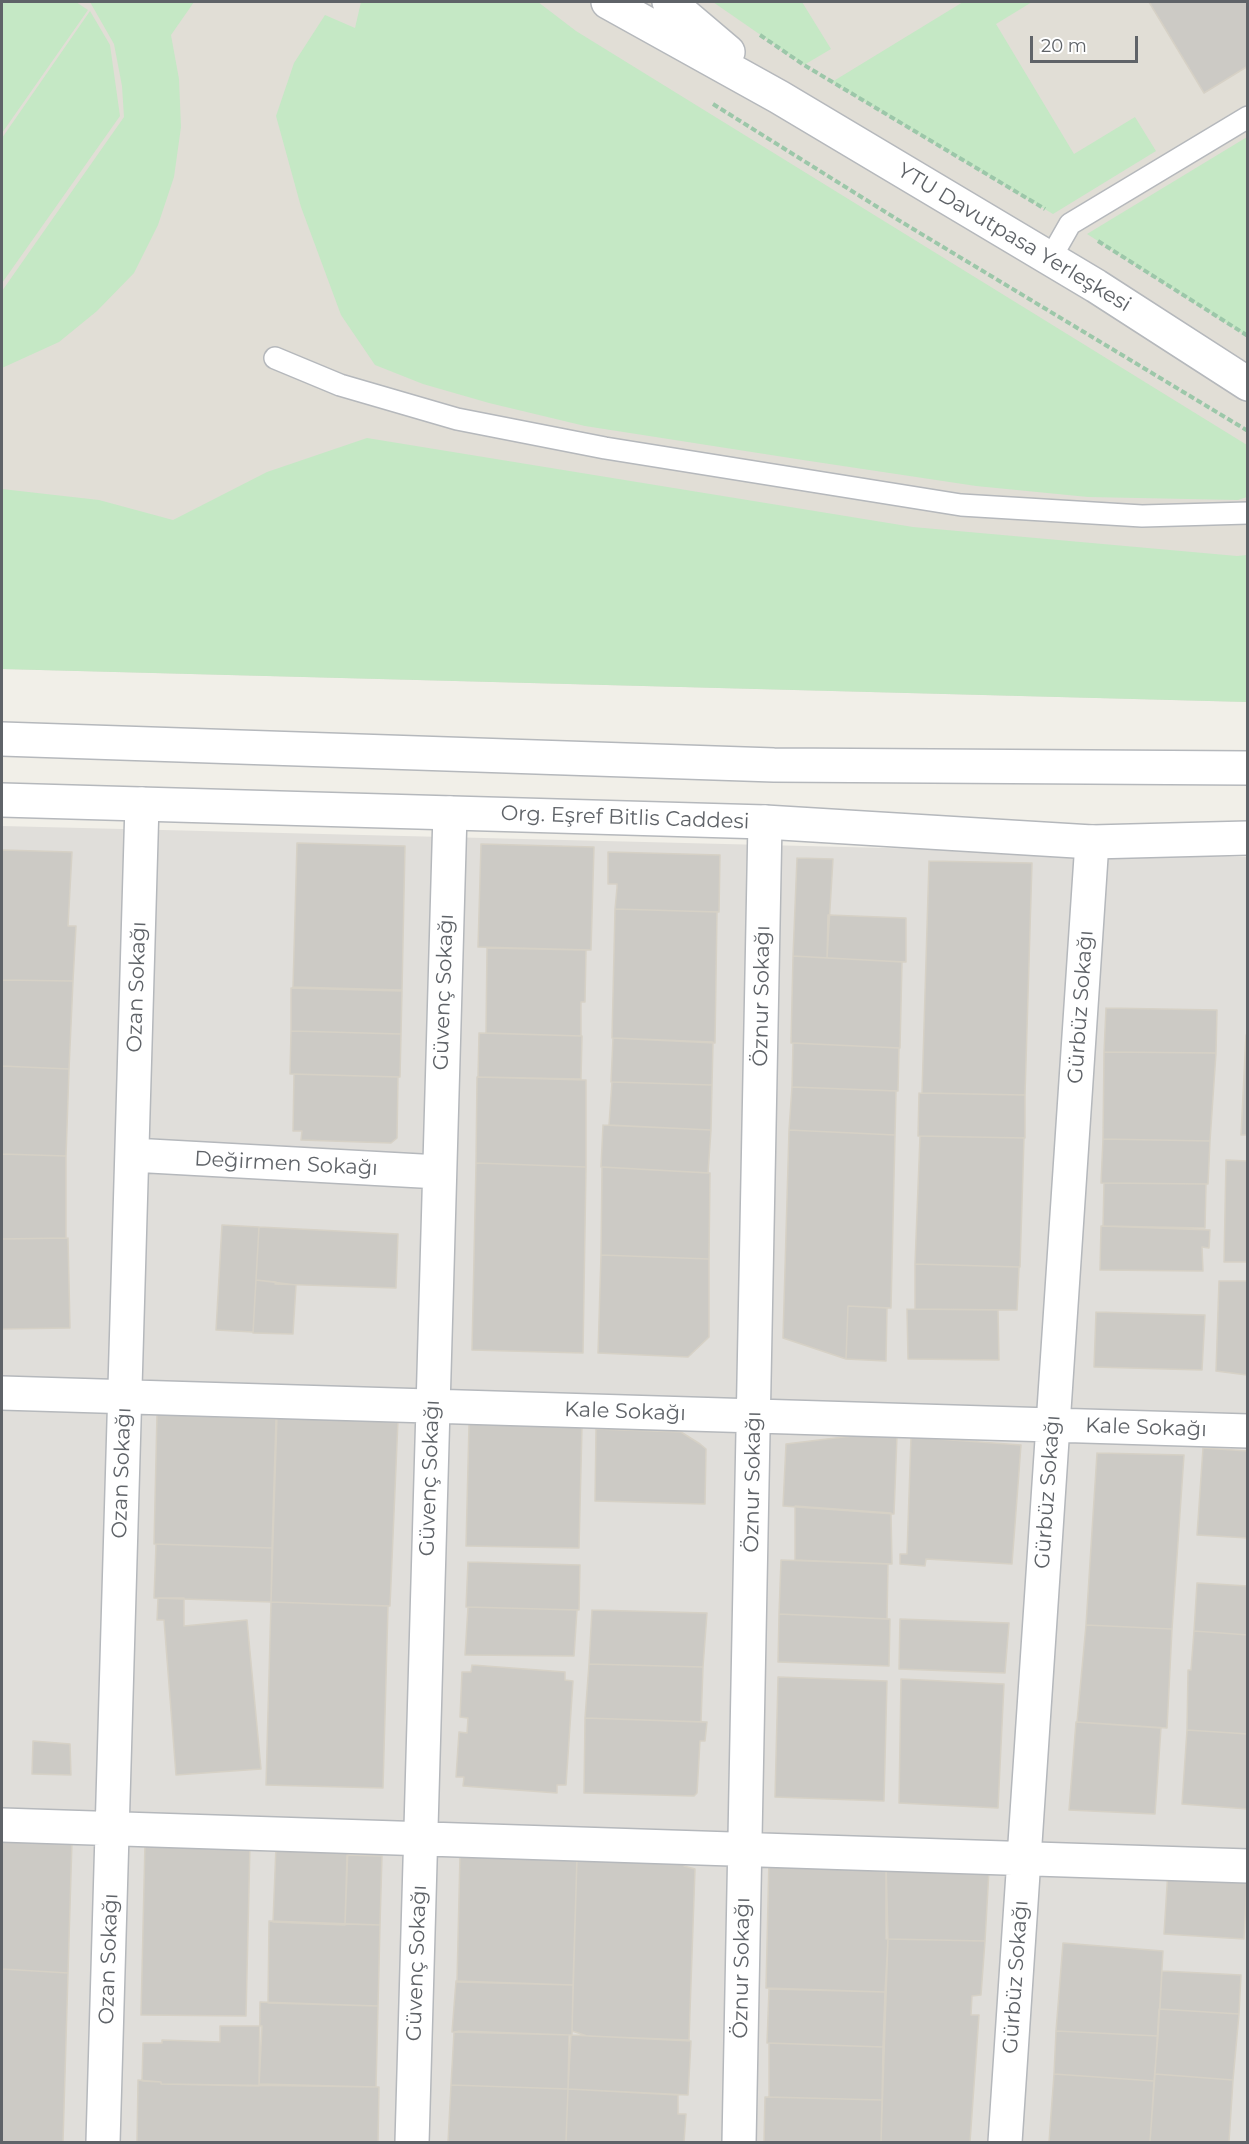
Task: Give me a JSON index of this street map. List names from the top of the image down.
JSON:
{
  "streets": {
    "street": [
      "YTU Davutpasa Yerleşkesi",
      "Org. Eşref Bitlis Caddesi",
      "Ozan Sokağı",
      "Güvenç Sokağı",
      "Öznur Sokağı",
      "Gürbüz Sokağı",
      "Değirmen Sokağı",
      "Kale Sokağı"
    ]
  },
  "crossings": [
    ["Org. Eşref Bitlis Caddesi", "Ozan Sokağı"],
    ["Org. Eşref Bitlis Caddesi", "Güvenç Sokağı"],
    ["Org. Eşref Bitlis Caddesi", "Öznur Sokağı"],
    ["Org. Eşref Bitlis Caddesi", "Gürbüz Sokağı"],
    ["Ozan Sokağı", "Değirmen Sokağı"],
    ["Ozan Sokağı", "Kale Sokağı"],
    ["Güvenç Sokağı", "Değirmen Sokağı"],
    ["Güvenç Sokağı", "Kale Sokağı"],
    ["Öznur Sokağı", "Kale Sokağı"],
    ["Gürbüz Sokağı", "Kale Sokağı"]
  ],
  "scale_bar": "20 m"
}
